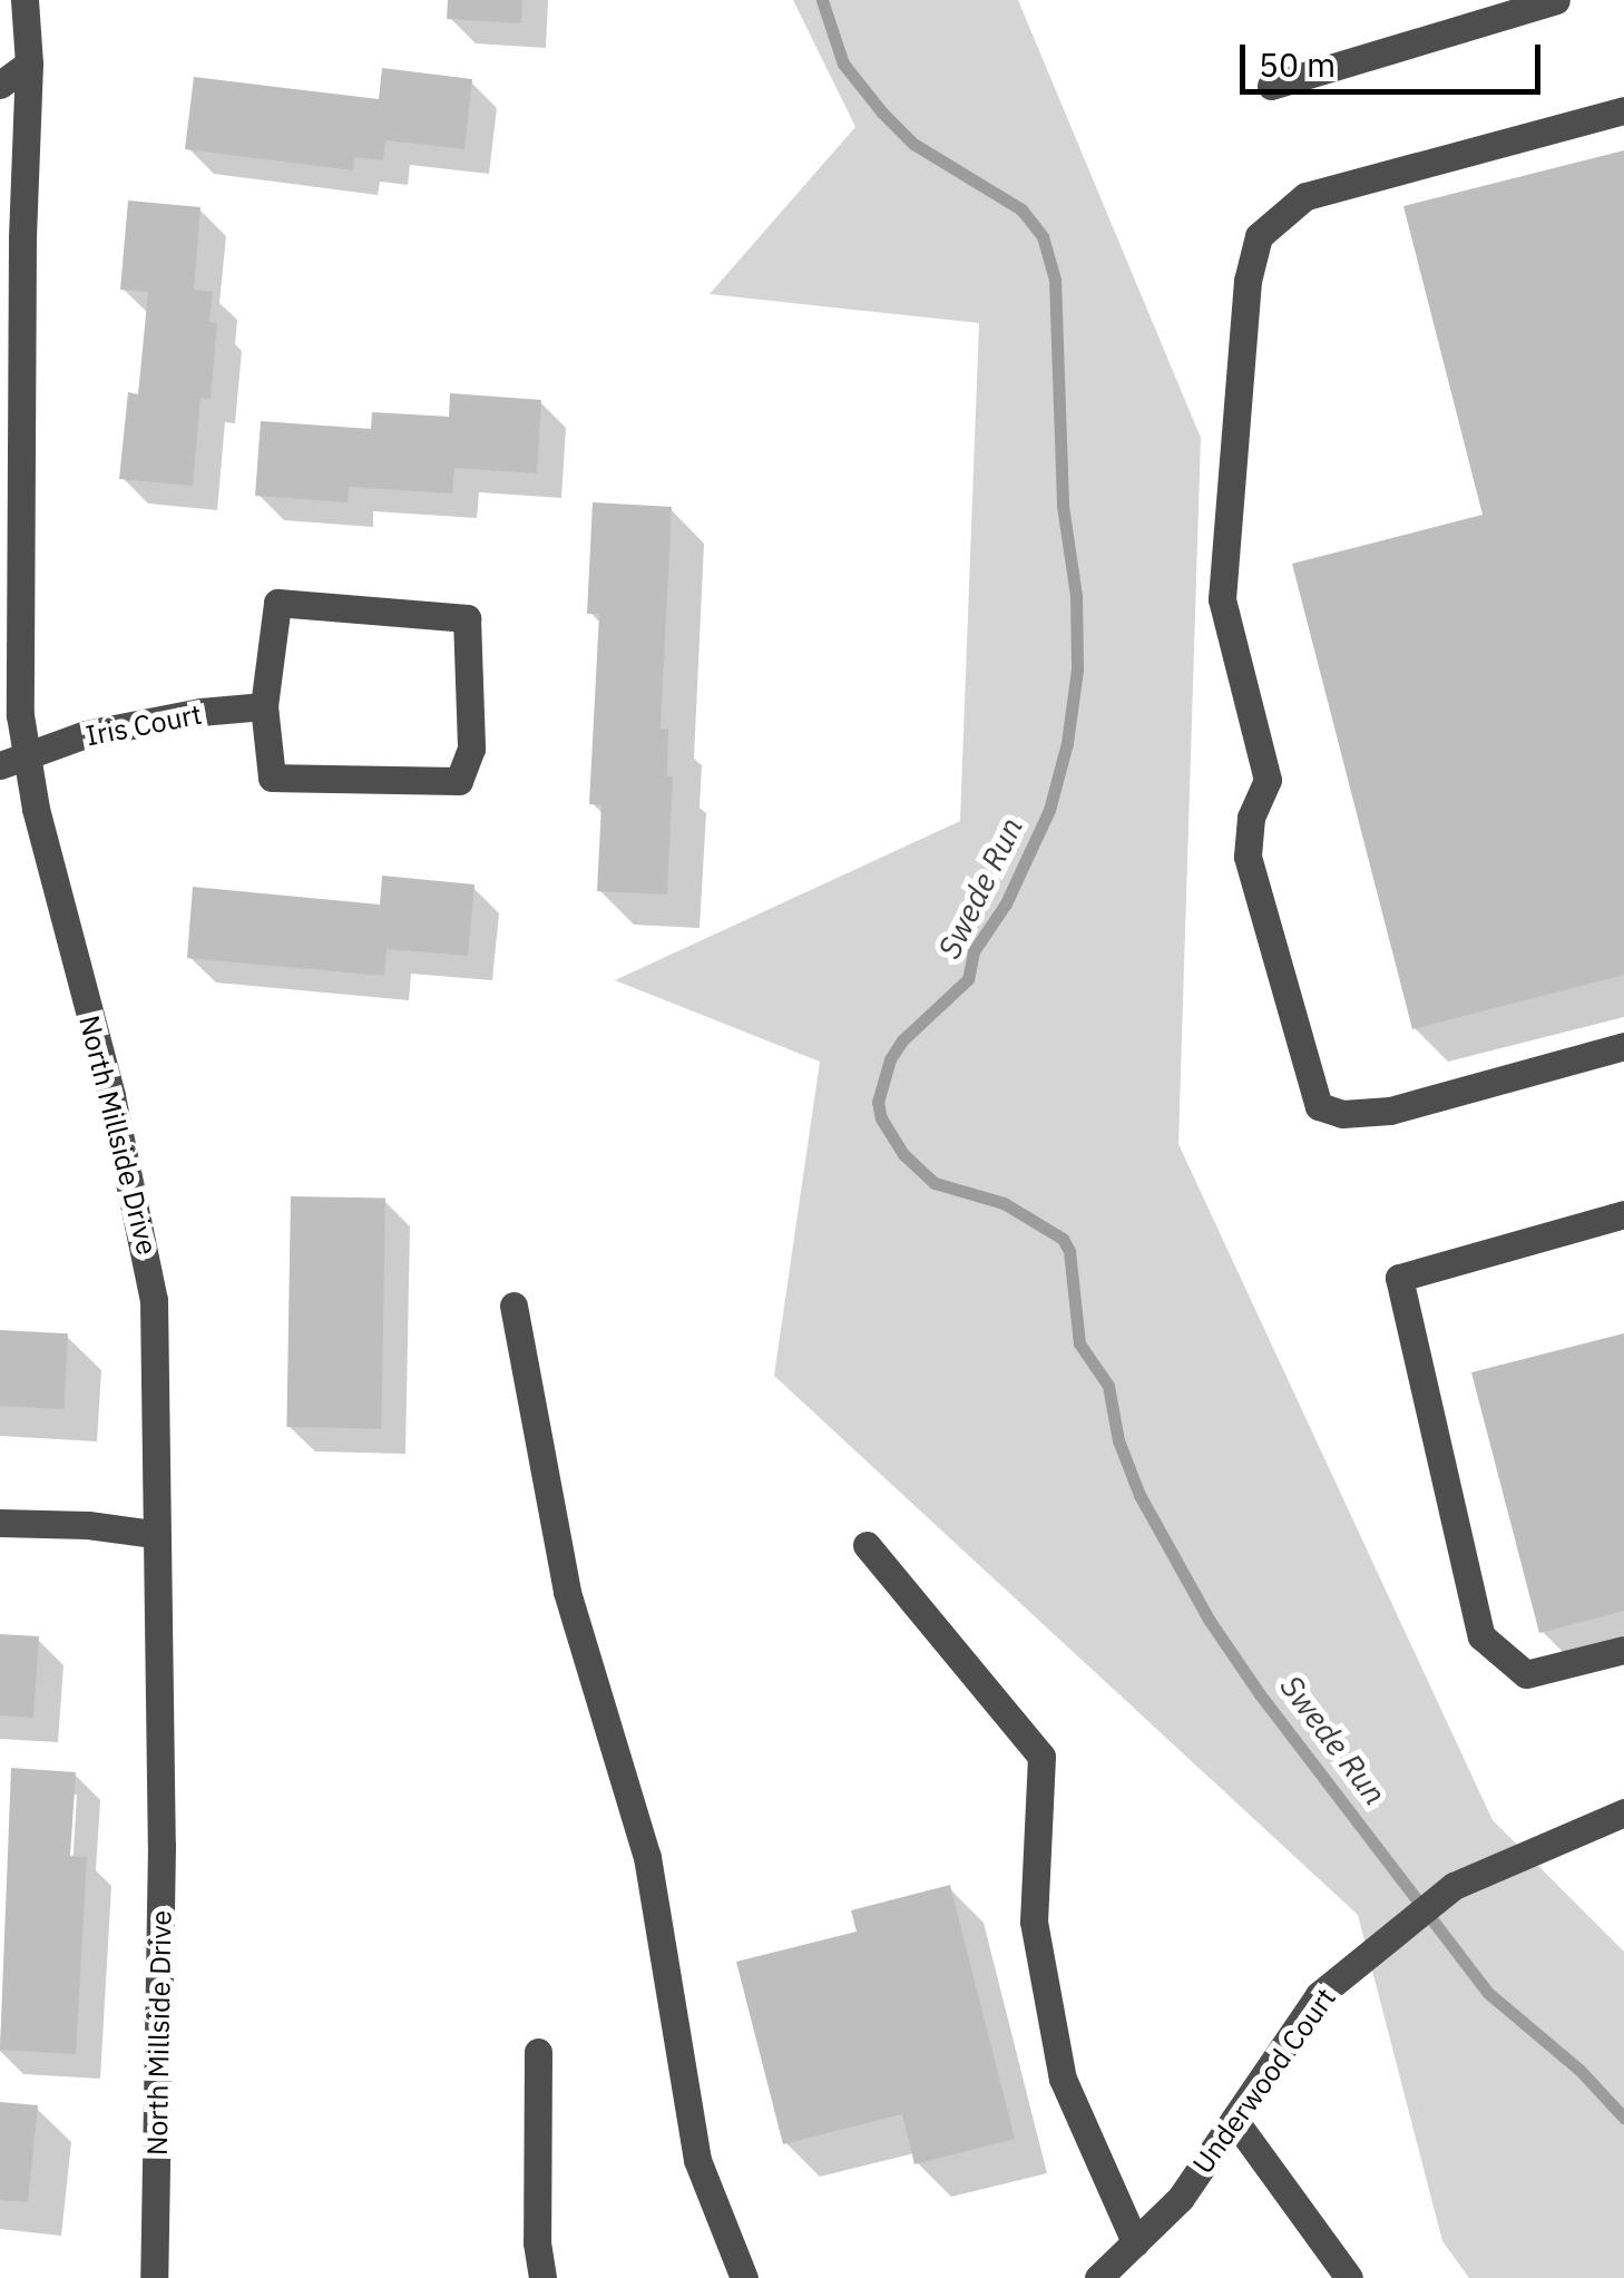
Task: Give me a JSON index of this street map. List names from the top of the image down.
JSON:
{
  "streets": {
    "street": ["Iris Court", "North Millside Drive", "Underwood Court"]
  },
  "crossings": [
    ["Iris Court", "North Millside Drive"]
  ],
  "water": ["Swede Run"],
  "scale_bar": "50 m"
}
